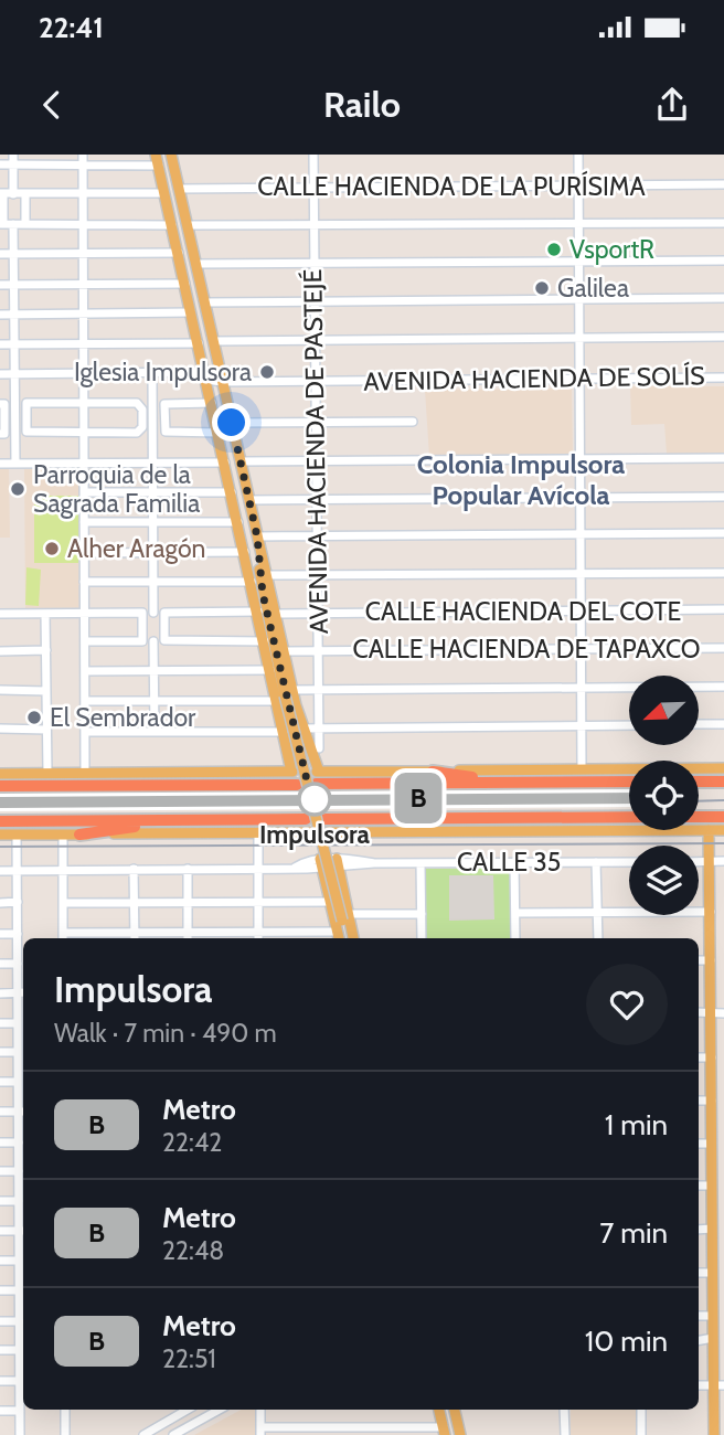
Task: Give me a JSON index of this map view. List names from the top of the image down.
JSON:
{
  "streets": {
    "street": [
      "CALLE HACIENDA DE LA PURÍSIMA",
      "AVENIDA HACIENDA DE SOLÍS",
      "AVENIDA HACIENDA DE PASTEJÉ",
      "CALLE HACIENDA DEL COTE",
      "CALLE HACIENDA DE TAPAXCO",
      "CALLE 35"
    ]
  },
  "crossings": [
    ["CALLE HACIENDA DE LA PURÍSIMA", "AVENIDA HACIENDA DE PASTEJÉ"],
    ["AVENIDA HACIENDA DE SOLÍS", "AVENIDA HACIENDA DE PASTEJÉ"],
    ["AVENIDA HACIENDA DE PASTEJÉ", "CALLE HACIENDA DEL COTE"],
    ["AVENIDA HACIENDA DE PASTEJÉ", "CALLE HACIENDA DE TAPAXCO"]
  ],
  "districts": ["Colonia Impulsora Popular Avícola"],
  "places": [
    "VsportR",
    "Galilea",
    "Iglesia Impulsora",
    "Parroquia de la Sagrada Familia",
    "Alher Aragón",
    "El Sembrador",
    "Impulsora"
  ],
  "lines": ["metro line B"],
  "north": "bottom left",
  "page": {
    "status": "22:41",
    "header": "Railo",
    "on_map": "B",
    "heading": ["Impulsora", "Walk · 7 min · 490 m"],
    "list": [
      {
        "mark": "B",
        "name": "Metro",
        "note": "22:42",
        "value": "1 min"
      },
      {
        "mark": "B",
        "name": "Metro",
        "note": "22:48",
        "value": "7 min"
      },
      {
        "mark": "B",
        "name": "Metro",
        "note": "22:51",
        "value": "10 min"
      }
    ]
  }
}
